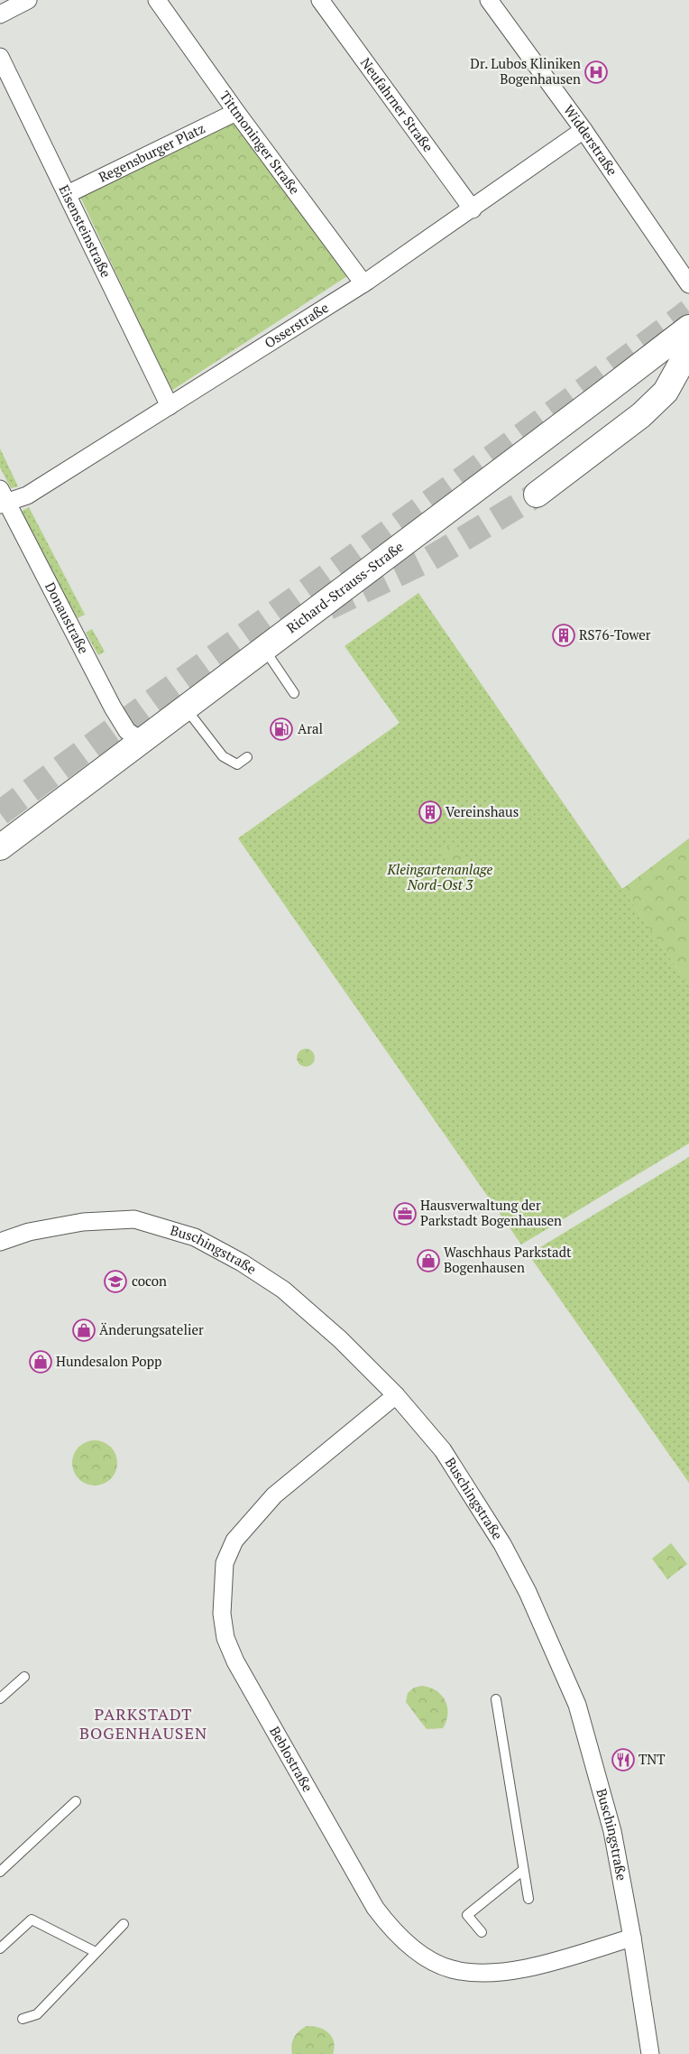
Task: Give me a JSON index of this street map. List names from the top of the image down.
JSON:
{
  "streets": {
    "main road": ["Richard-Strauss-Straße"],
    "street": [
      "Neufahrner Straße",
      "Widderstraße",
      "Tittmoninger Straße",
      "Regensburger Platz",
      "Eisensteinstraße",
      "Osserstraße",
      "Donaustraße",
      "Buschingstraße",
      "Beblostraße"
    ]
  },
  "crossings": [
    ["Neufahrner Straße", "Osserstraße"],
    ["Widderstraße", "Osserstraße"],
    ["Tittmoninger Straße", "Regensburger Platz"],
    ["Tittmoninger Straße", "Osserstraße"],
    ["Regensburger Platz", "Eisensteinstraße"],
    ["Eisensteinstraße", "Osserstraße"],
    ["Osserstraße", "Donaustraße"],
    ["Richard-Strauss-Straße", "Donaustraße"],
    ["Buschingstraße", "Beblostraße"]
  ],
  "districts": ["PARKSTADT BOGENHAUSEN"],
  "parks": ["Kleingartenanlage Nord-Ost 3"],
  "places": {
    "hospital": ["Dr. Lubos Kliniken Bogenhausen"],
    "building": ["RS76-Tower", "Vereinshaus"],
    "fuel station": ["Aral"],
    "office": ["Hausverwaltung der Parkstadt Bogenhausen"],
    "shop": ["Waschhaus Parkstadt Bogenhausen", "Änderungsatelier", "Hundesalon Popp"],
    "school or university": ["cocon"],
    "restaurant": ["TNT"]
  }
}
